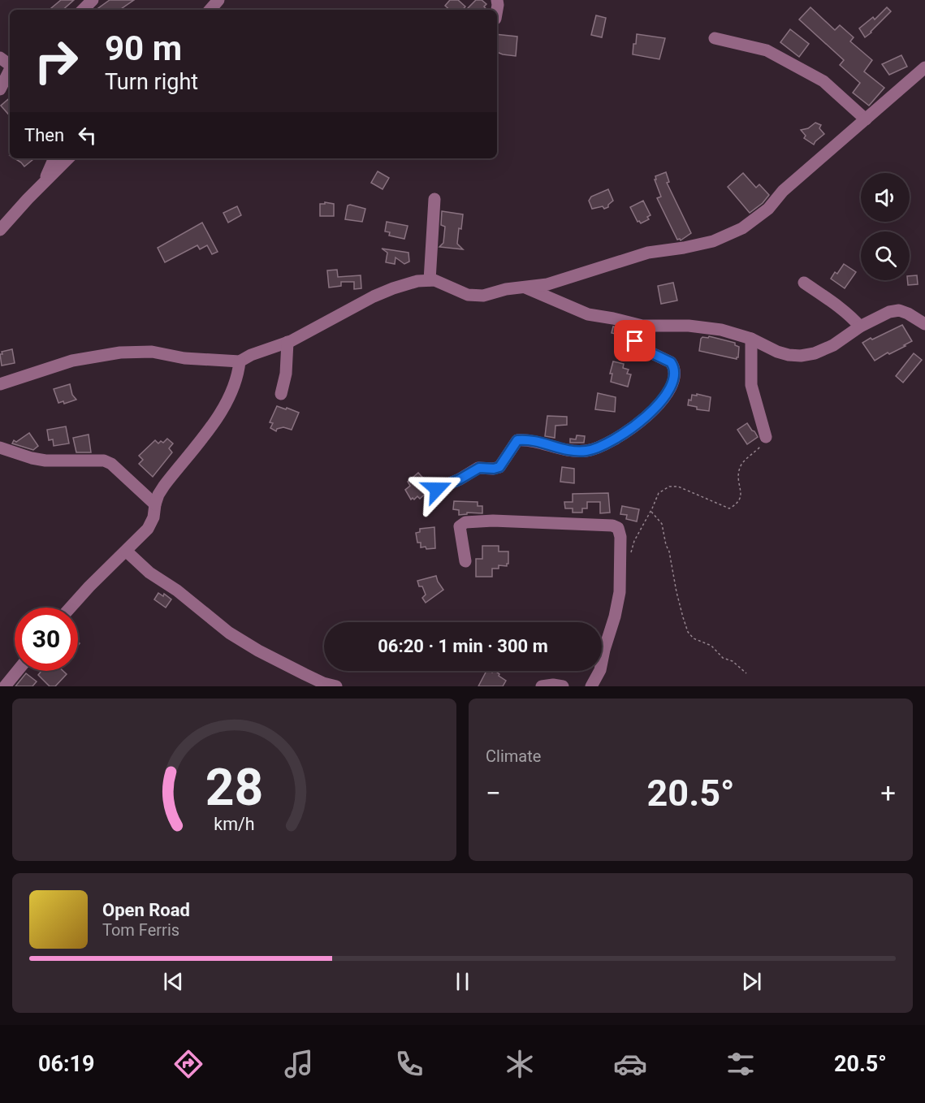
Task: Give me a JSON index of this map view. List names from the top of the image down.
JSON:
{
  "page": {
    "turn": ["90 m", "Turn right"],
    "then": "Then",
    "limit": "30",
    "trip": "06:20 · 1 min · 300 m",
    "tile": "Climate",
    "heat": ["−", "20.5°", "+"],
    "song": ["Open Road", "Tom Ferris"],
    "tabs": ["06:19", "20.5°"],
    "gauge": ["28", "km/h"]
  }
}
